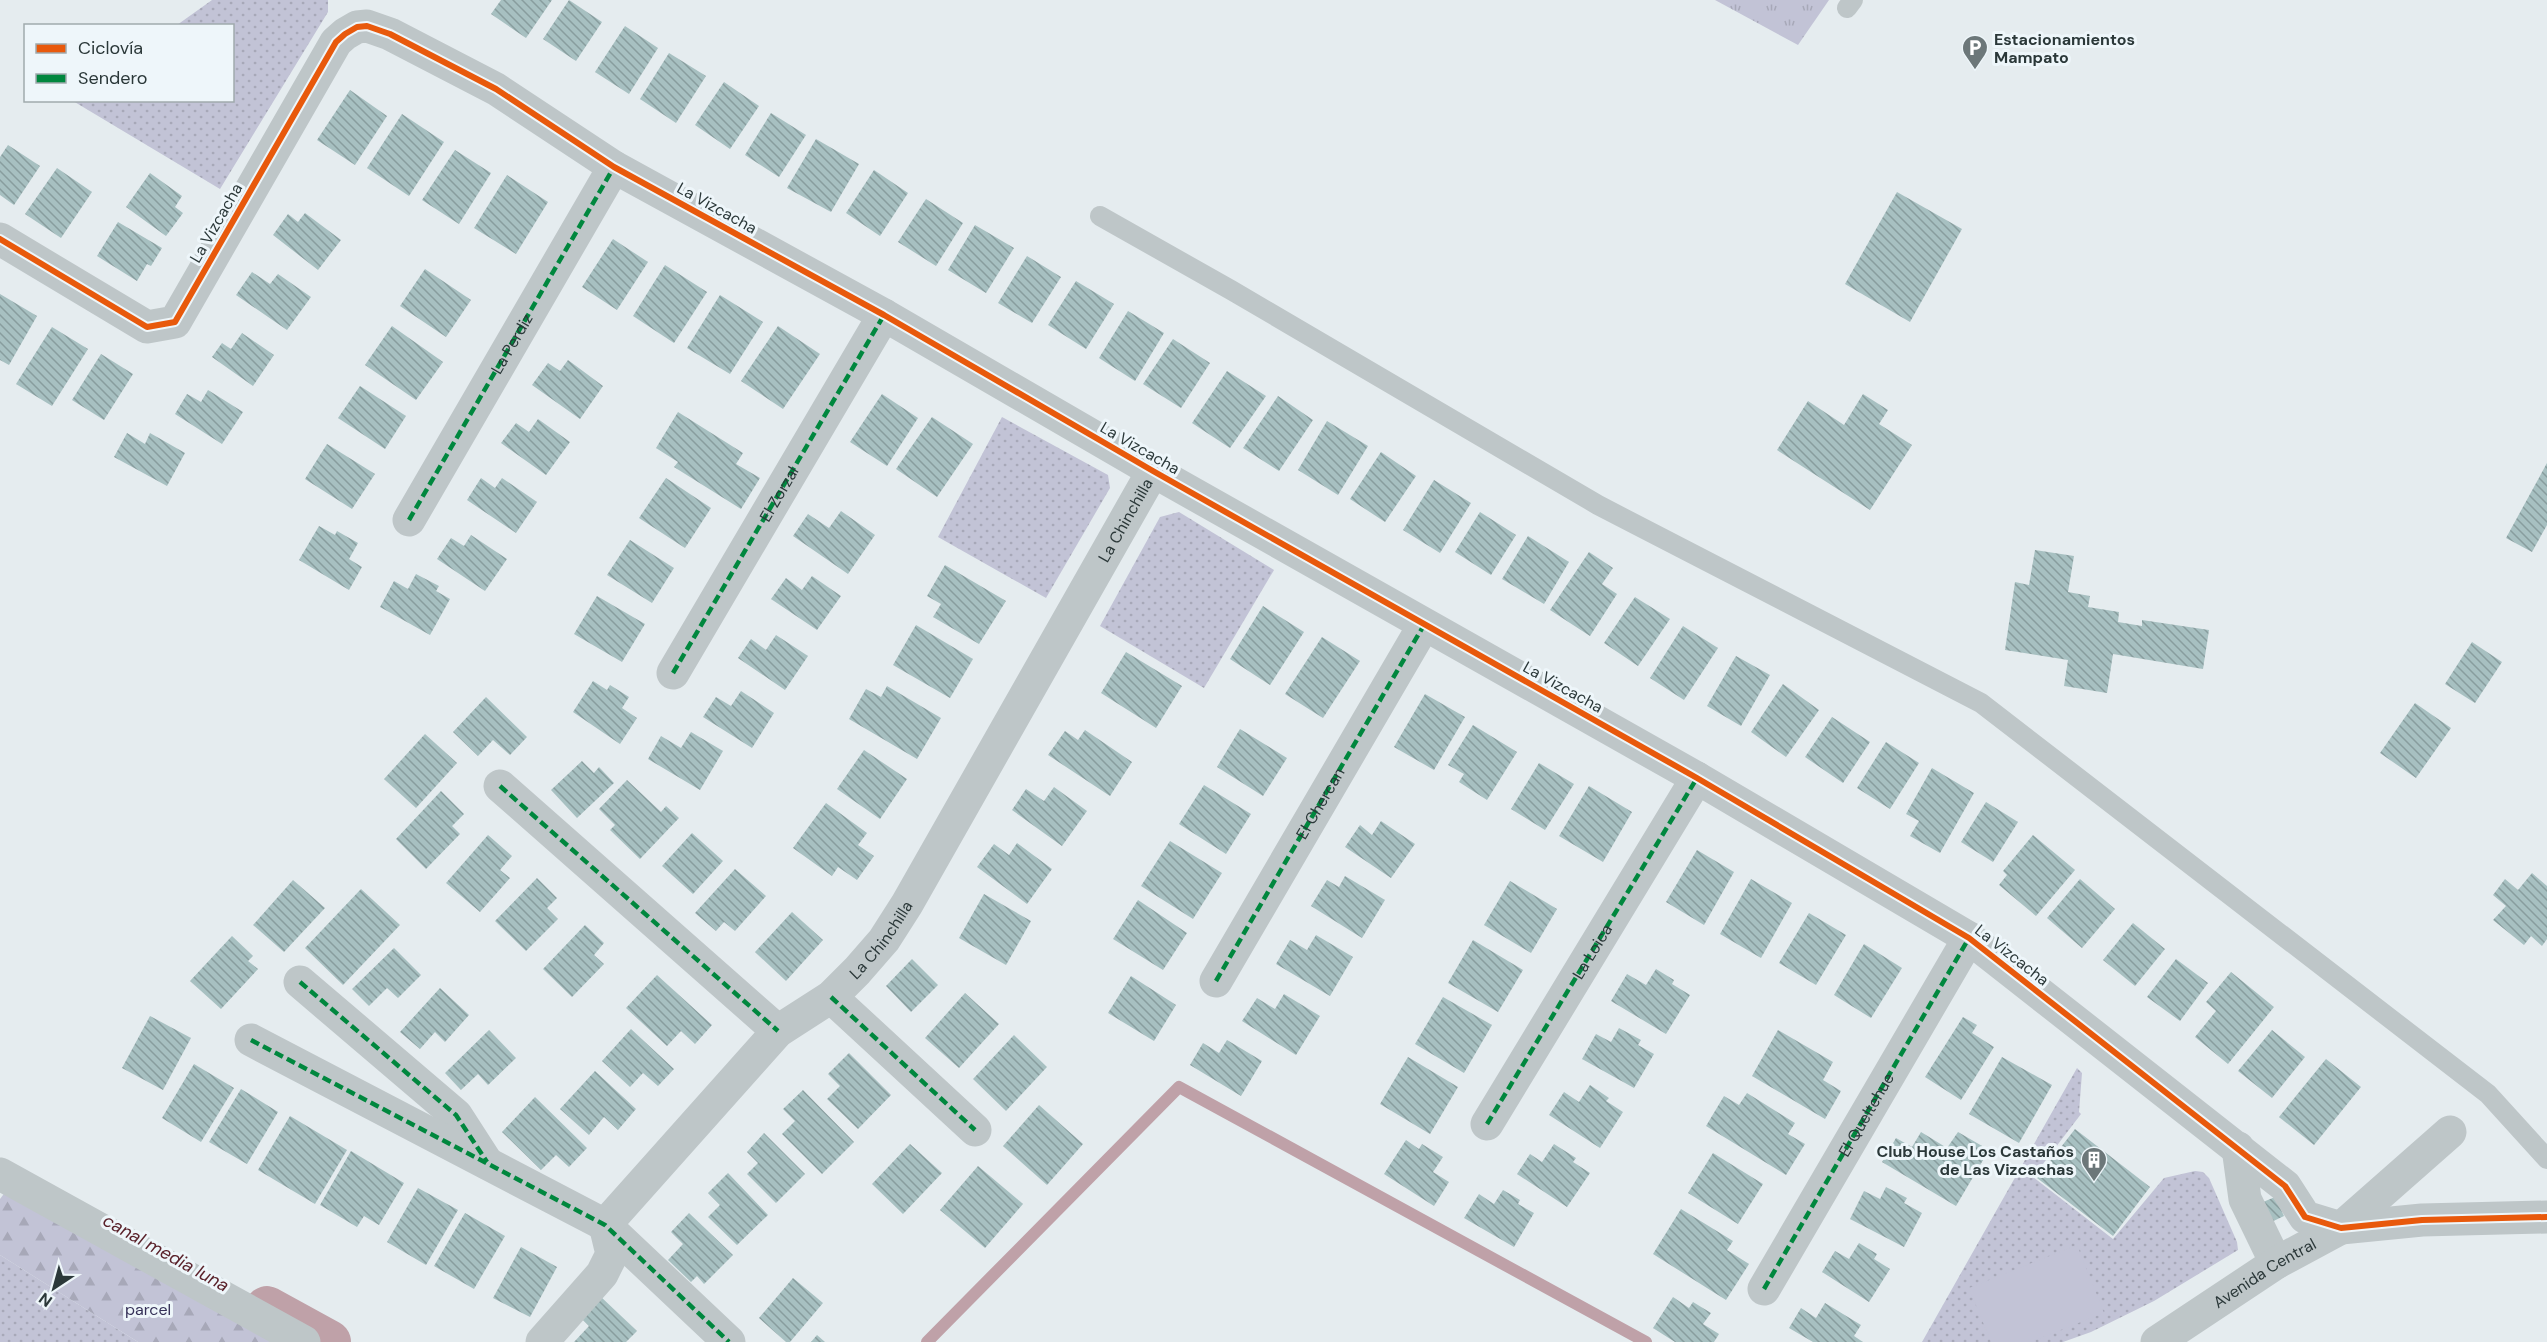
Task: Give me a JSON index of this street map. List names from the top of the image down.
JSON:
{
  "streets": {
    "street": [
      "La Vizcacha",
      "La Perdiz",
      "El Zorzal",
      "La Chinchilla",
      "El Chercan",
      "La Loica",
      "El Queltehue",
      "Avenida Central"
    ]
  },
  "crossings": [
    ["La Vizcacha", "La Perdiz"],
    ["La Vizcacha", "El Zorzal"],
    ["La Vizcacha", "La Chinchilla"],
    ["La Vizcacha", "El Chercan"],
    ["La Vizcacha", "La Loica"],
    ["La Vizcacha", "El Queltehue"],
    ["La Vizcacha", "Avenida Central"]
  ],
  "water": ["canal media luna"],
  "parks": ["parcel"],
  "places": {
    "parking": ["Estacionamientos Mampato"],
    "building": ["Club House Los Castaños de Las Vizcachas"]
  },
  "legend": ["Ciclovía", "Sendero"],
  "north": "bottom left"
}
